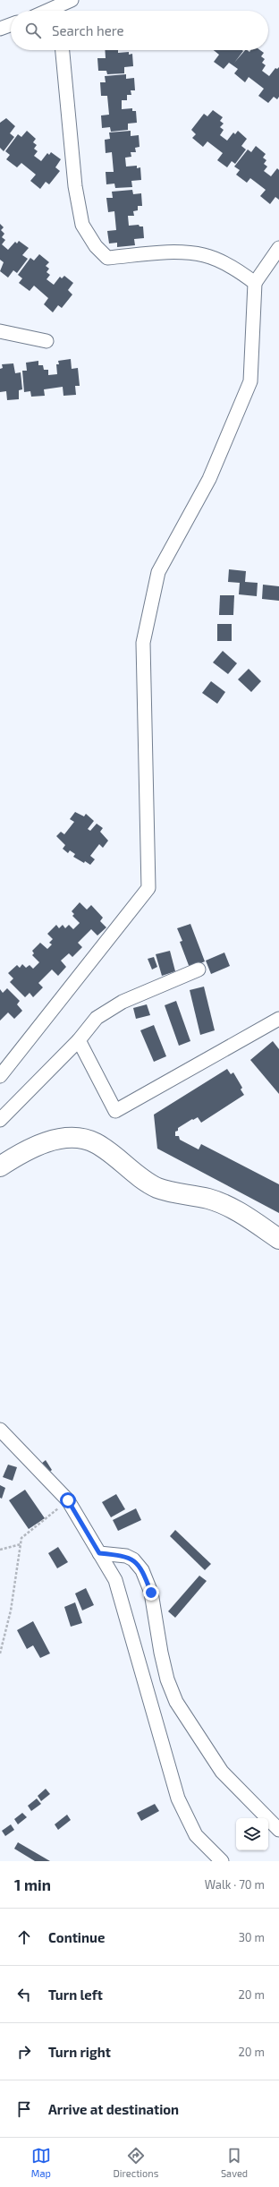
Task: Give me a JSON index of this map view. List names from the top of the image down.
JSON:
{
  "page": {
    "search": "Search here",
    "heading": ["1 min", "Walk · 70 m"],
    "list": [
      ["Continue", "30 m"],
      ["Turn left", "20 m"],
      ["Turn right", "20 m"],
      "Arrive at destination"
    ],
    "nav": ["Map", "Directions", "Saved"]
  }
}
